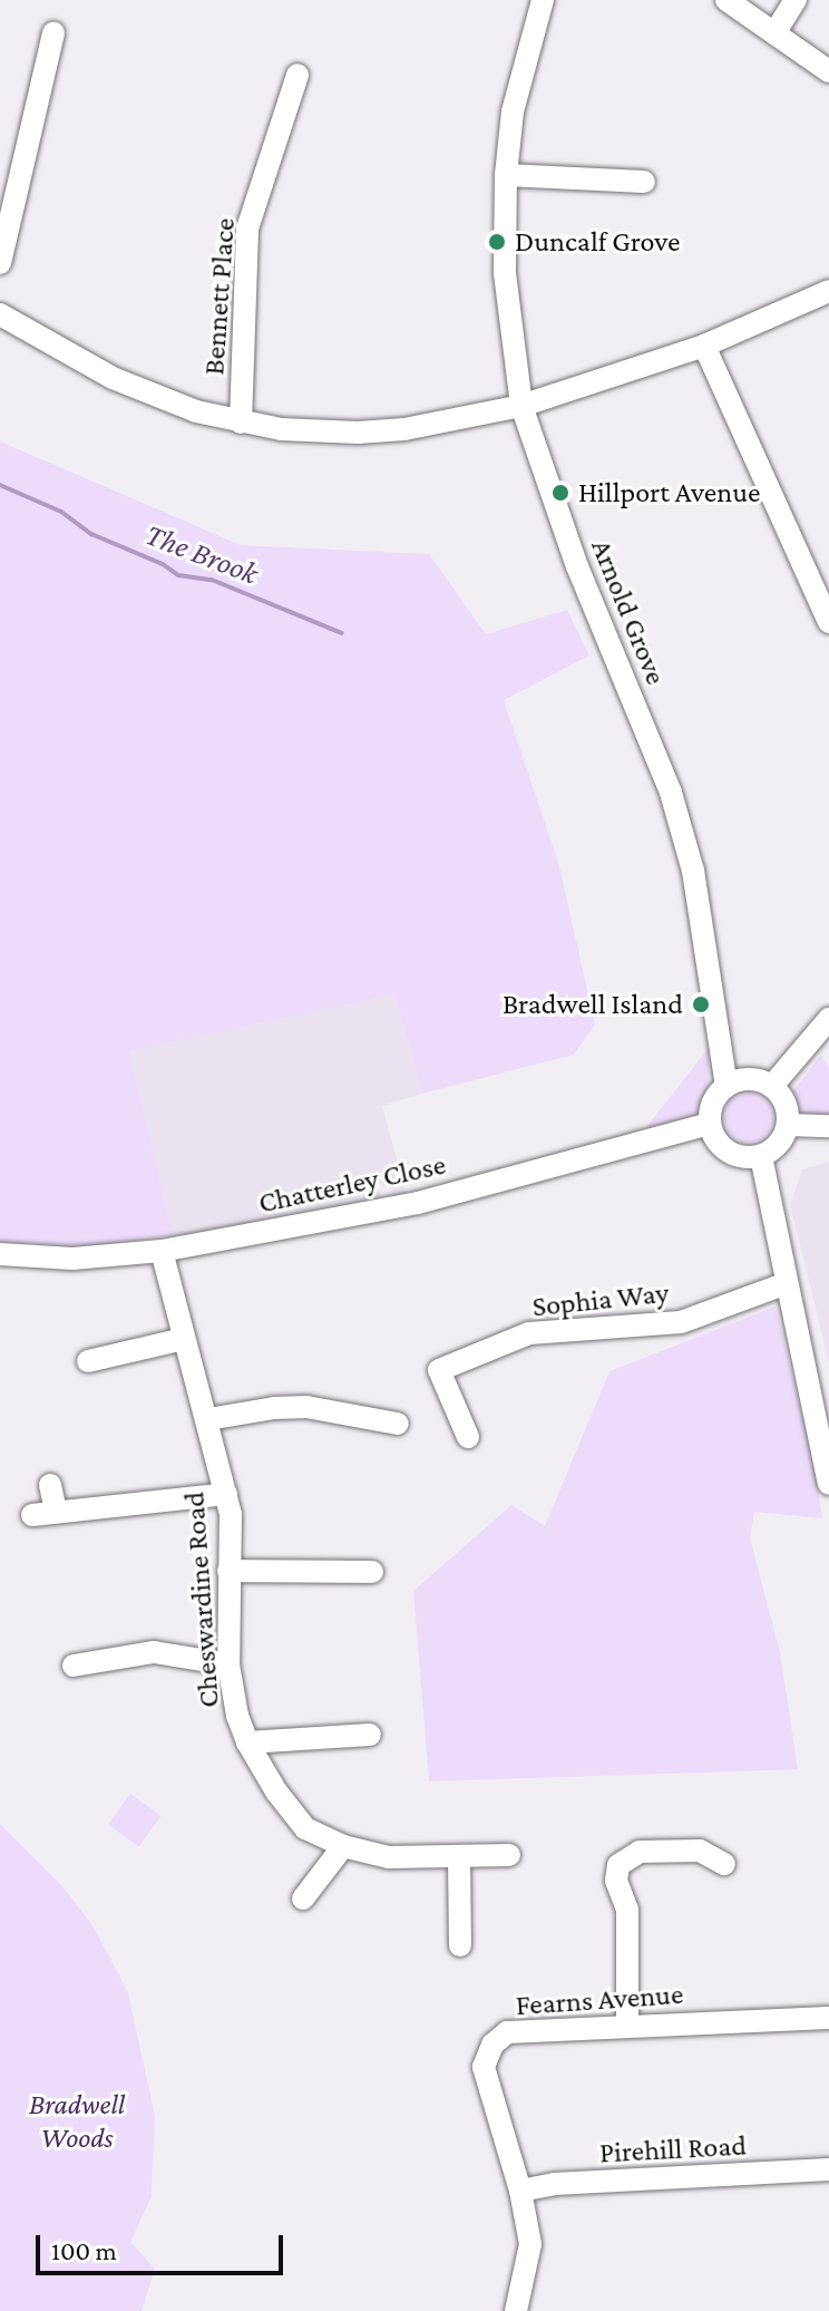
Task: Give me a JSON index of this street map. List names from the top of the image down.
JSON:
{
  "streets": {
    "street": [
      "Bennett Place",
      "Arnold Grove",
      "Chatterley Close",
      "Sophia Way",
      "Cheswardine Road",
      "Fearns Avenue",
      "Pirehill Road"
    ]
  },
  "crossings": [
    ["Arnold Grove", "Chatterley Close"],
    ["Chatterley Close", "Cheswardine Road"],
    ["Fearns Avenue", "Pirehill Road"]
  ],
  "water": ["The Brook"],
  "parks": ["Bradwell Woods"],
  "places": ["Duncalf Grove", "Hillport Avenue", "Bradwell Island"],
  "scale_bar": "100 m"
}
